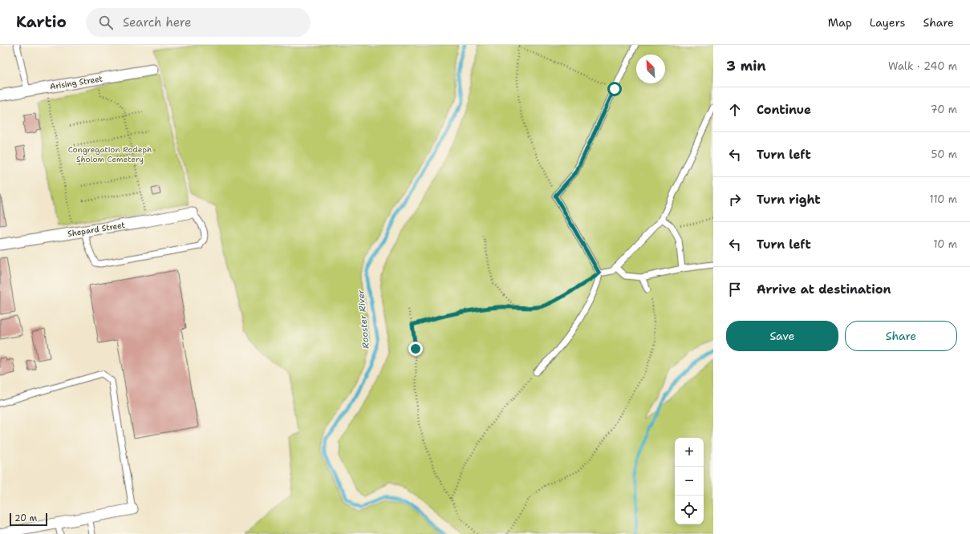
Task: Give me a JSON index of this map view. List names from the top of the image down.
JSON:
{
  "streets": {
    "street": ["Arising Street", "Shepard Street"]
  },
  "water": ["Rooster River"],
  "parks": ["Congregation Rodeph Sholom Cemetery"],
  "scale_bar": "20 m",
  "north": "top left",
  "page": {
    "header": "Kartio",
    "search": "Search here",
    "nav": ["Map", "Layers", "Share"],
    "heading": ["3 min", "Walk · 240 m"],
    "list": [
      ["Continue", "70 m"],
      ["Turn left", "50 m"],
      ["Turn right", "110 m"],
      ["Turn left", "10 m"],
      "Arrive at destination"
    ],
    "buttons": ["Save", "Share"],
    "map_buttons": ["+", "−"],
    "scale": "20 m"
  }
}
